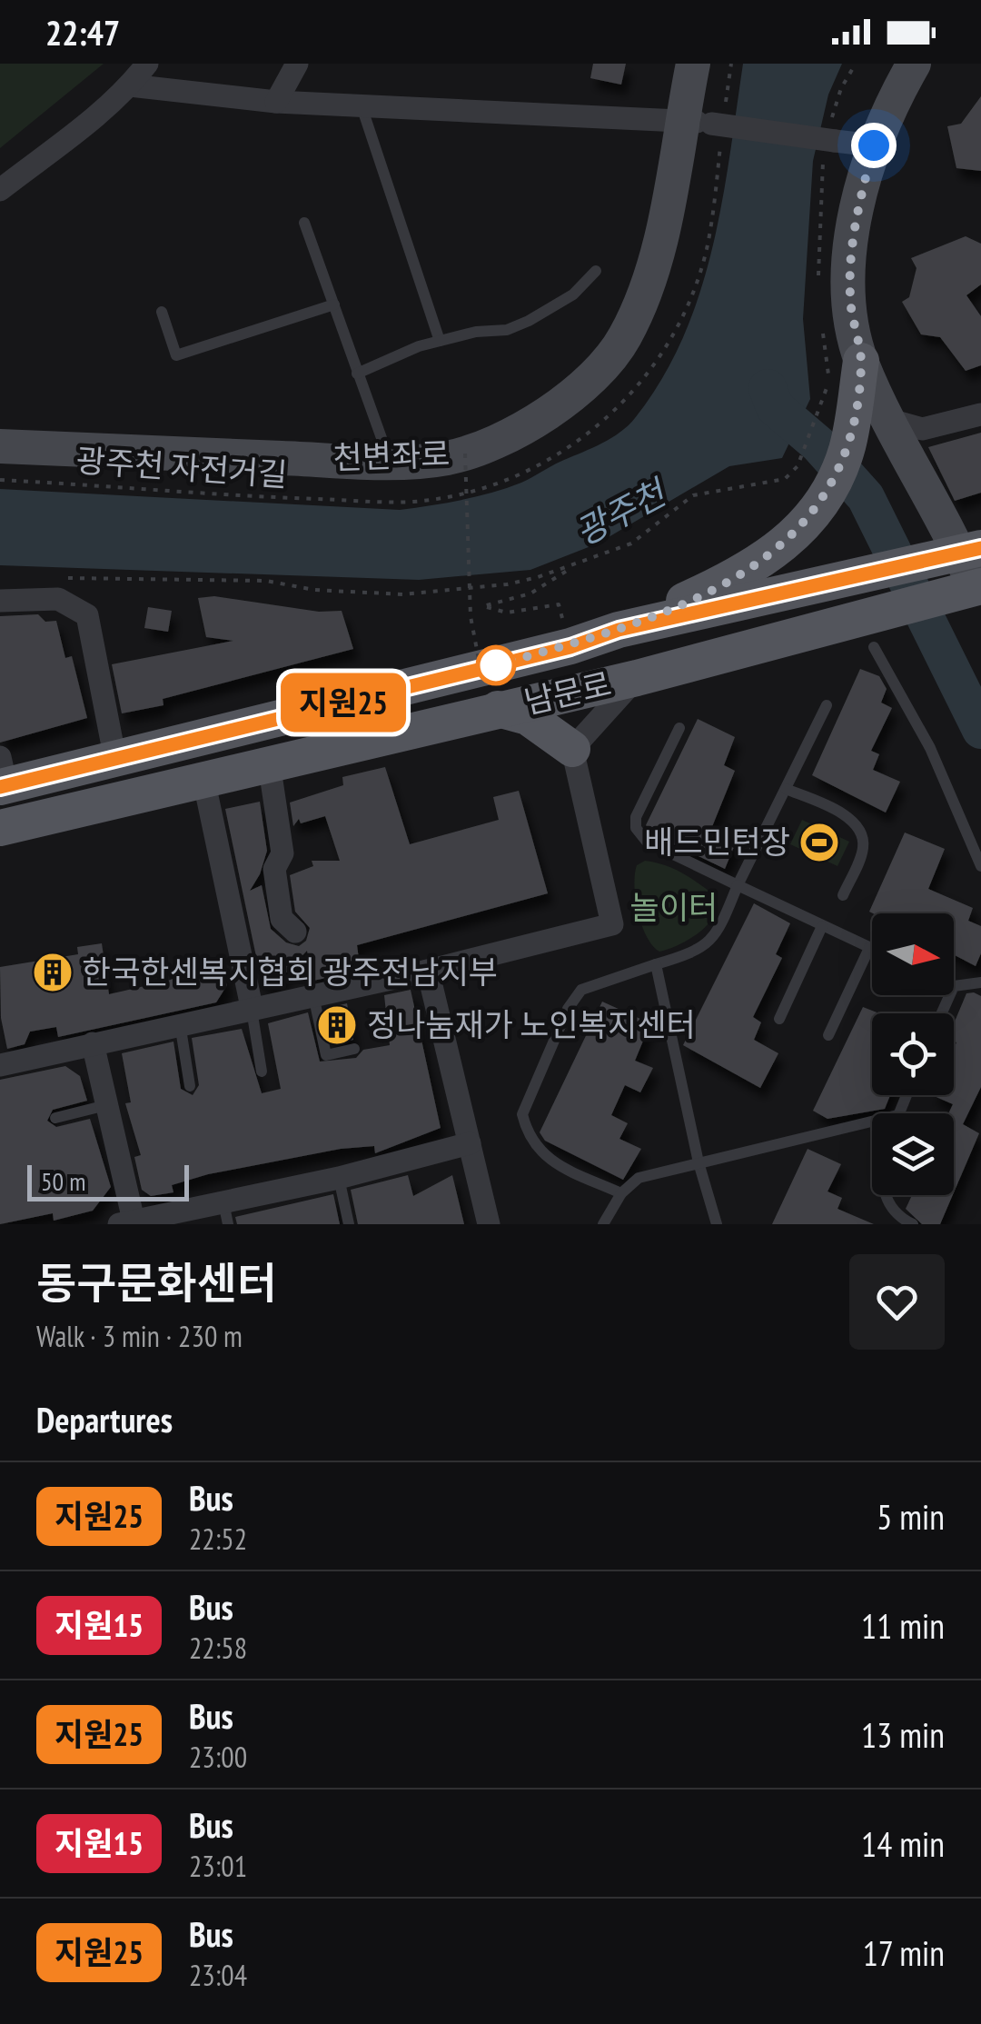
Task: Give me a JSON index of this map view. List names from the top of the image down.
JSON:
{
  "streets": {
    "main road": ["천변좌로", "남문로"],
    "path": ["광주천 자전거길"]
  },
  "crossings": [
    ["천변좌로", "광주천 자전거길"]
  ],
  "water": ["광주천"],
  "parks": ["놀이터"],
  "places": {
    "sports": ["배드민턴장"],
    "building": ["한국한센복지협회 광주전남지부", "정나눔재가 노인복지센터"]
  },
  "lines": ["bus line 지원25"],
  "scale_bar": "50 m",
  "north": "right",
  "page": {
    "status": "22:47",
    "on_map": "지원25",
    "scale": "50 m",
    "heading": [
      ["동구문화센터", "Walk · 3 min · 230 m"],
      "Departures"
    ],
    "list": [
      {
        "mark": "지원25",
        "name": "Bus",
        "note": "22:52",
        "value": "5 min"
      },
      {
        "mark": "지원15",
        "name": "Bus",
        "note": "22:58",
        "value": "11 min"
      },
      {
        "mark": "지원25",
        "name": "Bus",
        "note": "23:00",
        "value": "13 min"
      },
      {
        "mark": "지원15",
        "name": "Bus",
        "note": "23:01",
        "value": "14 min"
      },
      {
        "mark": "지원25",
        "name": "Bus",
        "note": "23:04",
        "value": "17 min"
      }
    ]
  }
}
